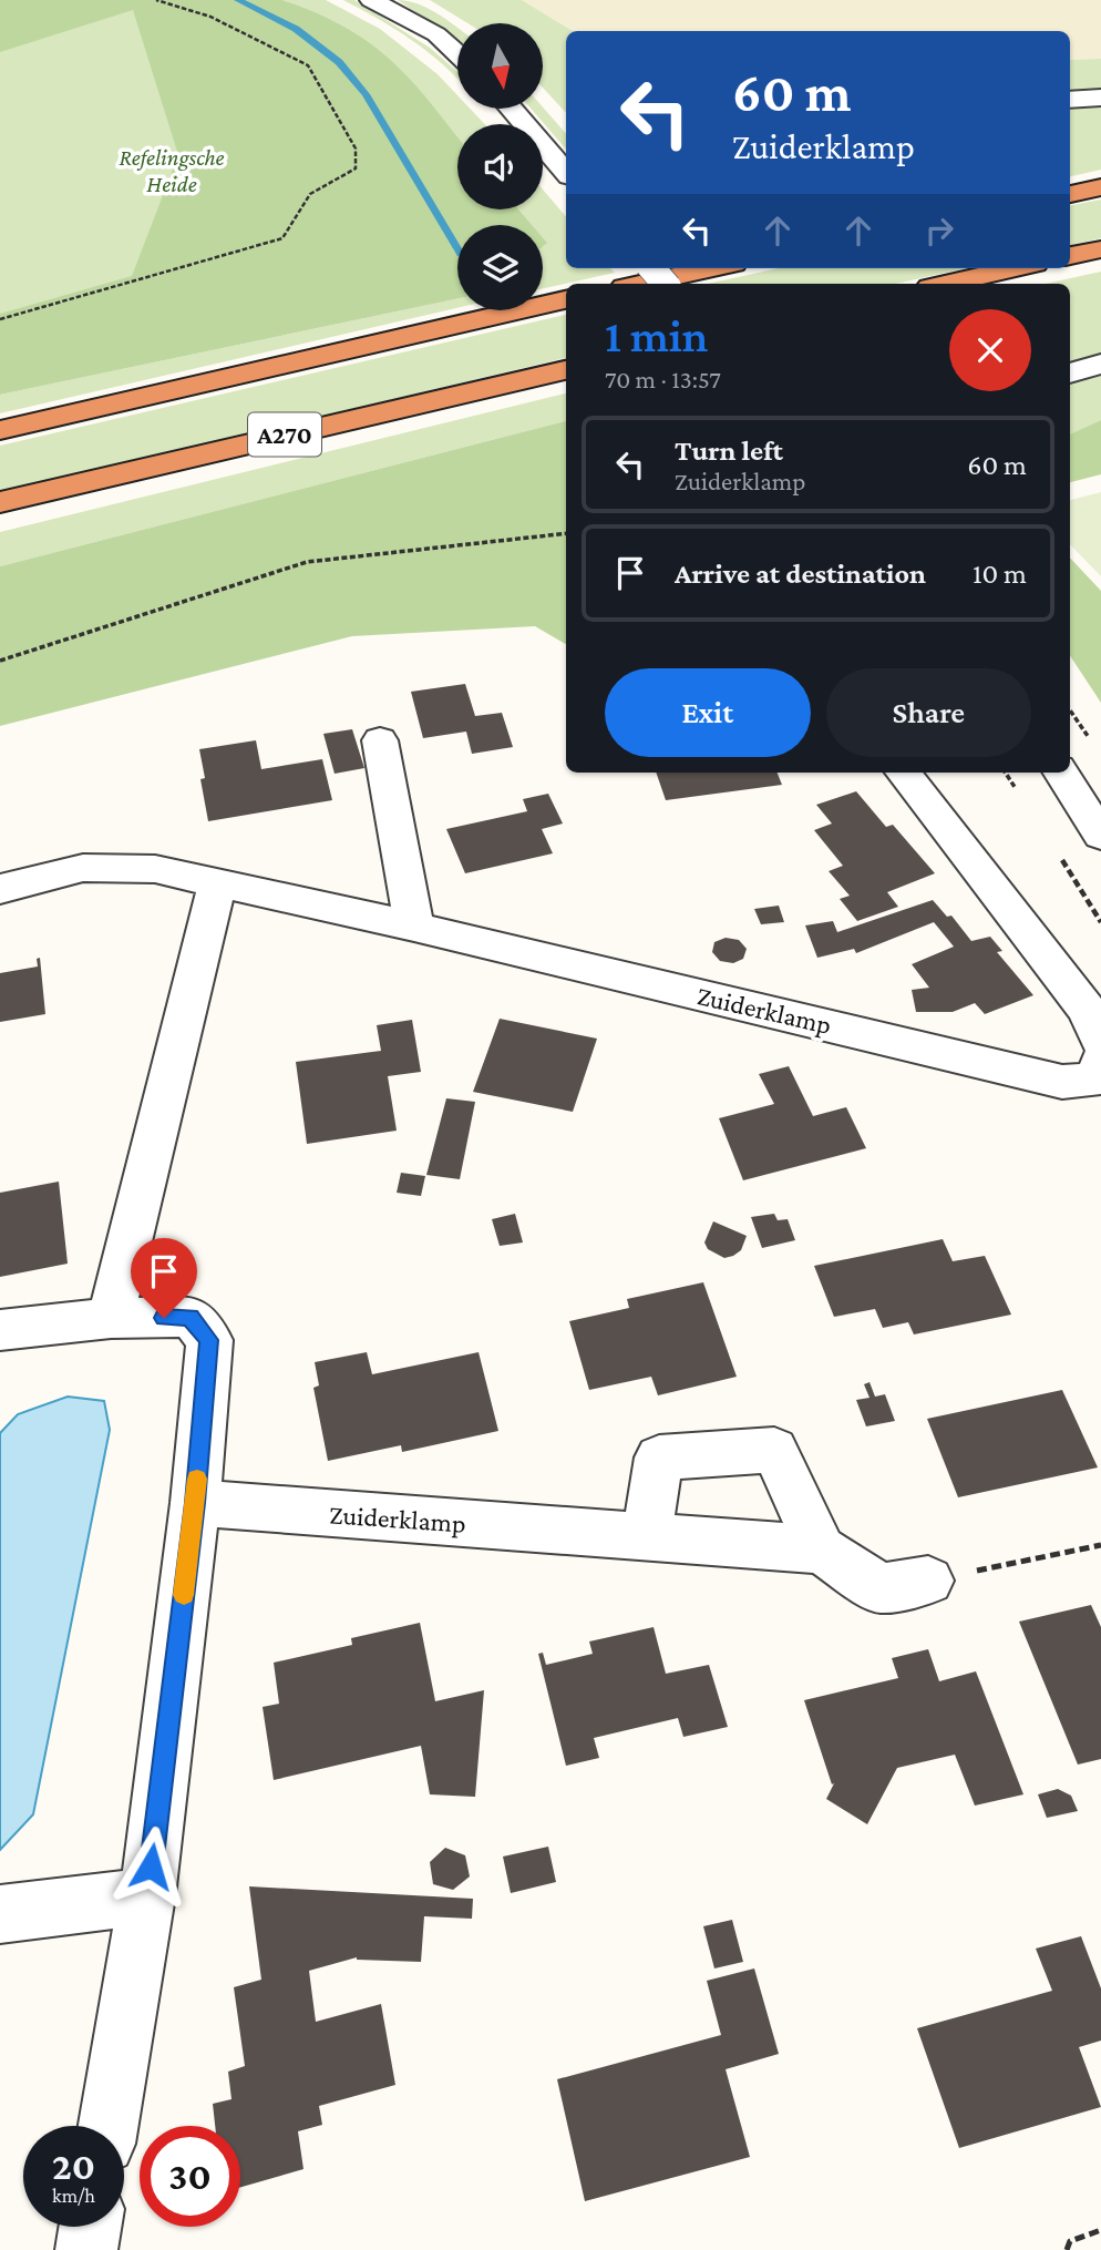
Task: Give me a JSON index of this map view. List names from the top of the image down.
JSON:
{
  "streets": {
    "highway": ["A270"],
    "street": ["Zuiderklamp"]
  },
  "parks": ["Refelingsche Heide"],
  "north": "bottom",
  "page": {
    "turn": ["60 m", "Zuiderklamp"],
    "heading": ["1 min", "70 m · 13:57"],
    "list": [
      {
        "name": "Turn left",
        "note": "Zuiderklamp",
        "value": "60 m"
      },
      {
        "name": "Arrive at destination",
        "value": "10 m"
      }
    ],
    "buttons": ["Exit", "Share"],
    "speed": "20 km/h",
    "limit": "30"
  }
}
